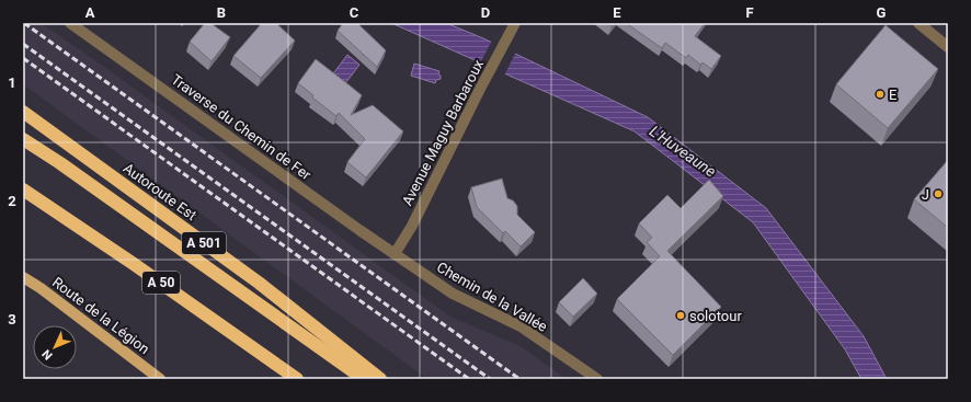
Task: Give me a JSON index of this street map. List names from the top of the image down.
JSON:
{
  "streets": {
    "highway": ["Autoroute Est", "A 501", "A 50"],
    "main road": ["Route de la Légion"],
    "street": ["Traverse du Chemin de Fer", "Avenue Maguy Barbaroux", "Chemin de la Vallée"]
  },
  "crossings": [
    ["Traverse du Chemin de Fer", "Avenue Maguy Barbaroux"],
    ["Traverse du Chemin de Fer", "Chemin de la Vallée"],
    ["Avenue Maguy Barbaroux", "Chemin de la Vallée"]
  ],
  "water": ["L'Huveaune"],
  "places": ["E", "J", "solotour"],
  "north": "bottom left",
  "grid": {
    "columns": [
      "A",
      "B",
      "C",
      "D",
      "E",
      "F",
      "G"
    ],
    "rows": ["1", "2", "3"]
  }
}
